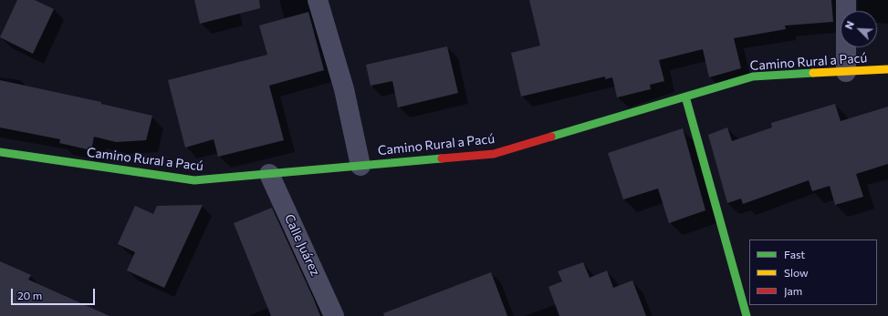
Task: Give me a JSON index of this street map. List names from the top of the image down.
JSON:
{
  "streets": {
    "street": ["Camino Rural a Pacú", "Calle Juárez"]
  },
  "crossings": [
    ["Camino Rural a Pacú", "Calle Juárez"]
  ],
  "legend": ["Fast", "Slow", "Jam"],
  "scale_bar": "20 m",
  "north": "top left"
}
